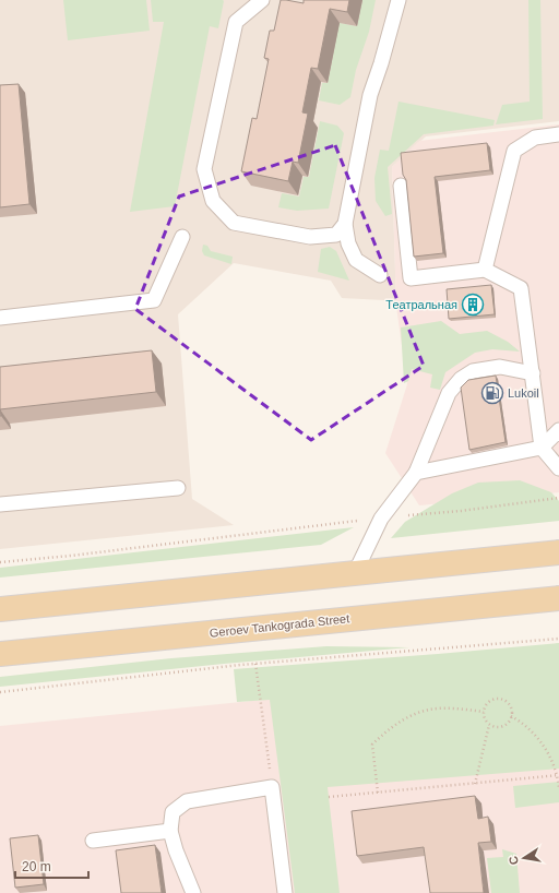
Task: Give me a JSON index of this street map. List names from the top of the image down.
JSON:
{
  "streets": {
    "main road": ["Geroev Tankograda Street"]
  },
  "places": {
    "building": ["Театральная"],
    "fuel station": ["Lukoil"]
  },
  "scale_bar": "20 m",
  "north": "left"
}
